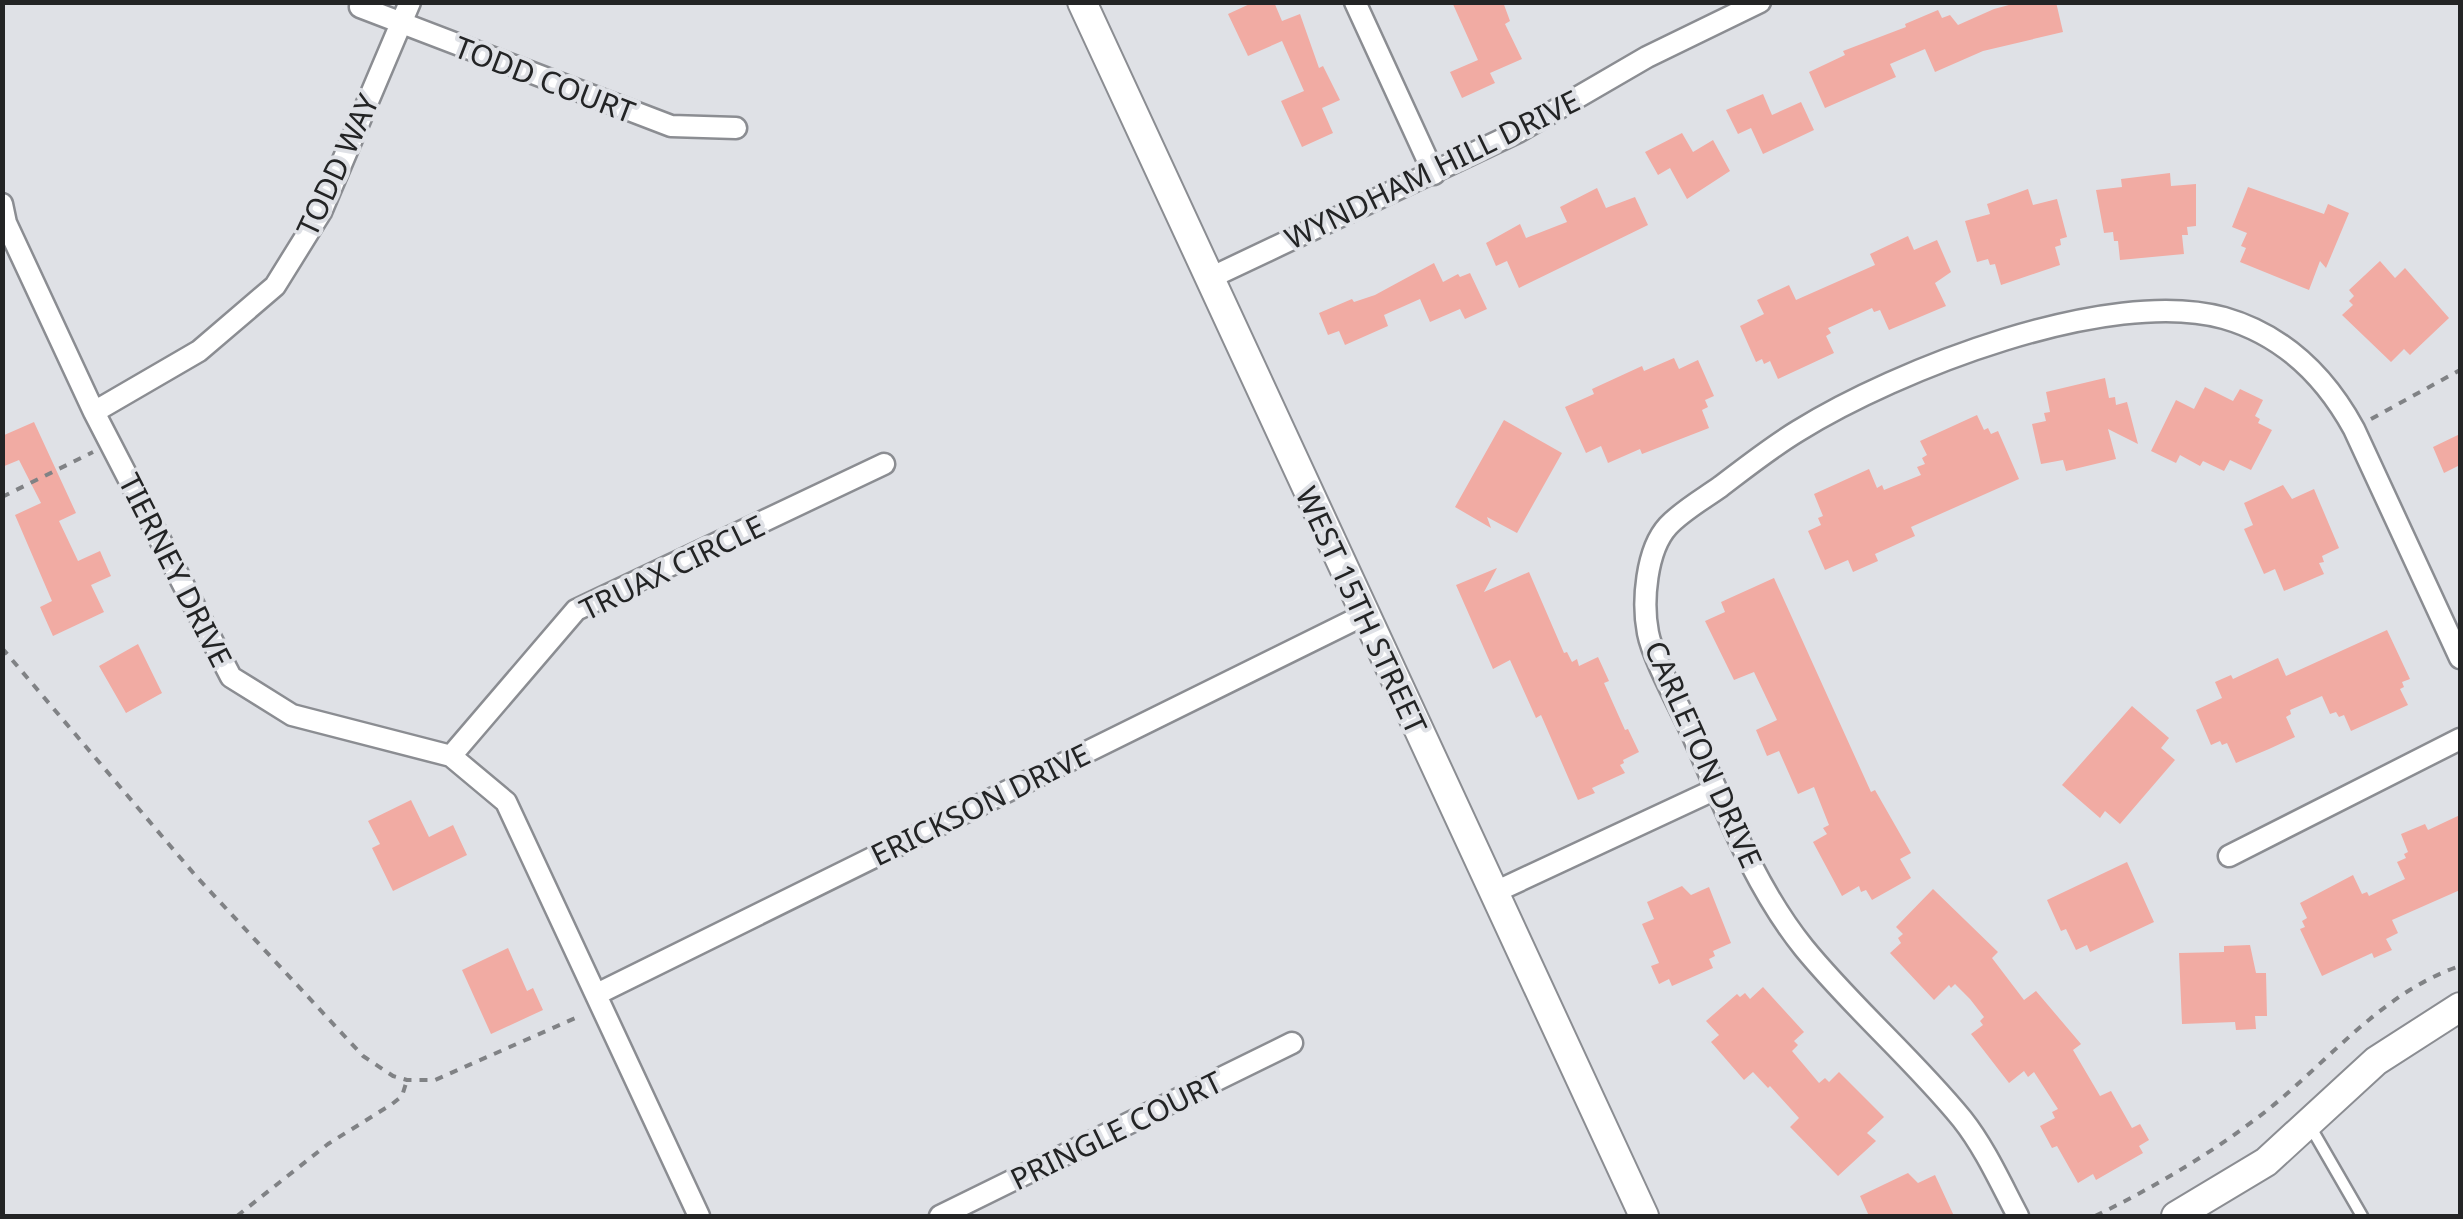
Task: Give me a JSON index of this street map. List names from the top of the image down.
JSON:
{
  "streets": {
    "street": [
      "TODD COURT",
      "TODD WAY",
      "WYNDHAM HILL DRIVE",
      "TRUAX CIRCLE",
      "TIERNEY DRIVE",
      "WEST 15TH STREET",
      "CARLETON DRIVE",
      "ERICKSON DRIVE",
      "PRINGLE COURT"
    ]
  },
  "crossings": [
    ["TODD COURT", "TODD WAY"],
    ["TODD WAY", "TIERNEY DRIVE"],
    ["WYNDHAM HILL DRIVE", "WEST 15TH STREET"],
    ["TRUAX CIRCLE", "TIERNEY DRIVE"],
    ["TIERNEY DRIVE", "ERICKSON DRIVE"],
    ["WEST 15TH STREET", "ERICKSON DRIVE"]
  ]
}
